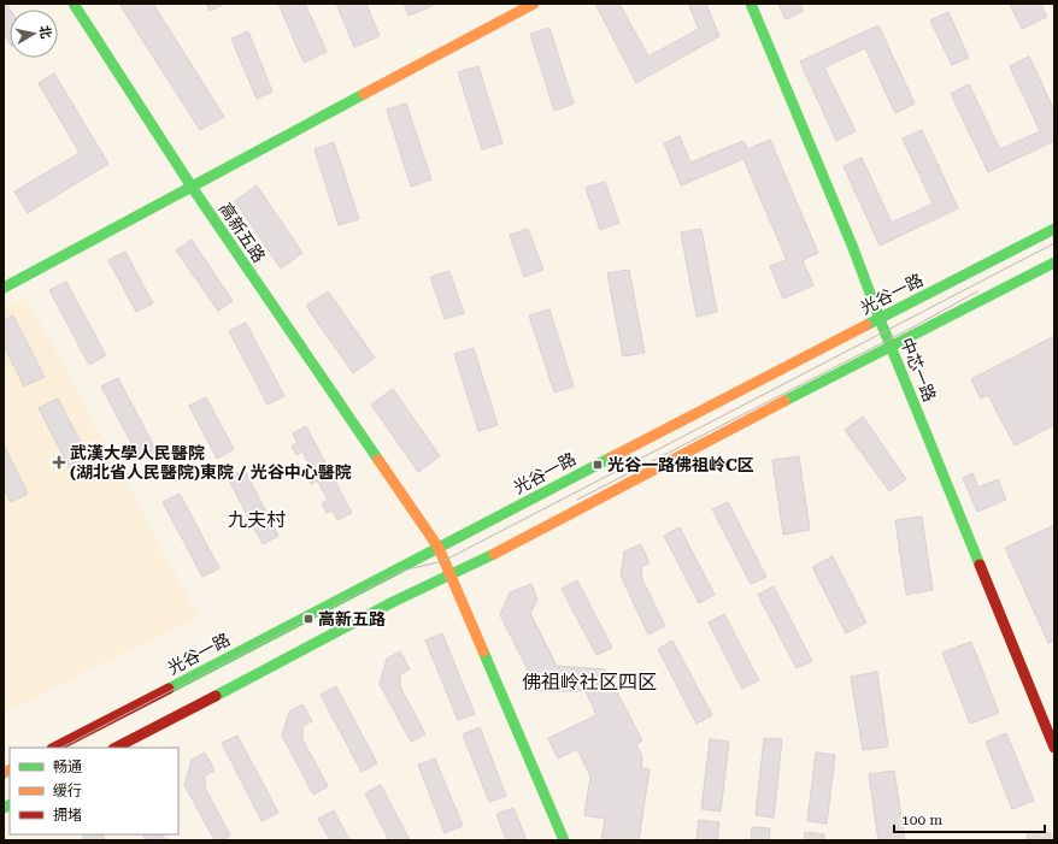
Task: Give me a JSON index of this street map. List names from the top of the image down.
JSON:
{
  "streets": {
    "main road": ["高新五路", "光谷一路", "中芯一路"]
  },
  "crossings": [
    ["高新五路", "光谷一路"],
    ["光谷一路", "中芯一路"]
  ],
  "districts": ["九夫村", "佛祖岭社区四区"],
  "places": {
    "health": ["武漢大學人民醫院 (湖北省人民醫院)東院 / 光谷中心醫院"],
    "transit": ["光谷一路佛祖岭C区", "高新五路"]
  },
  "legend": ["畅通", "缓行", "拥堵"],
  "scale_bar": "100 m",
  "north": "right"
}
